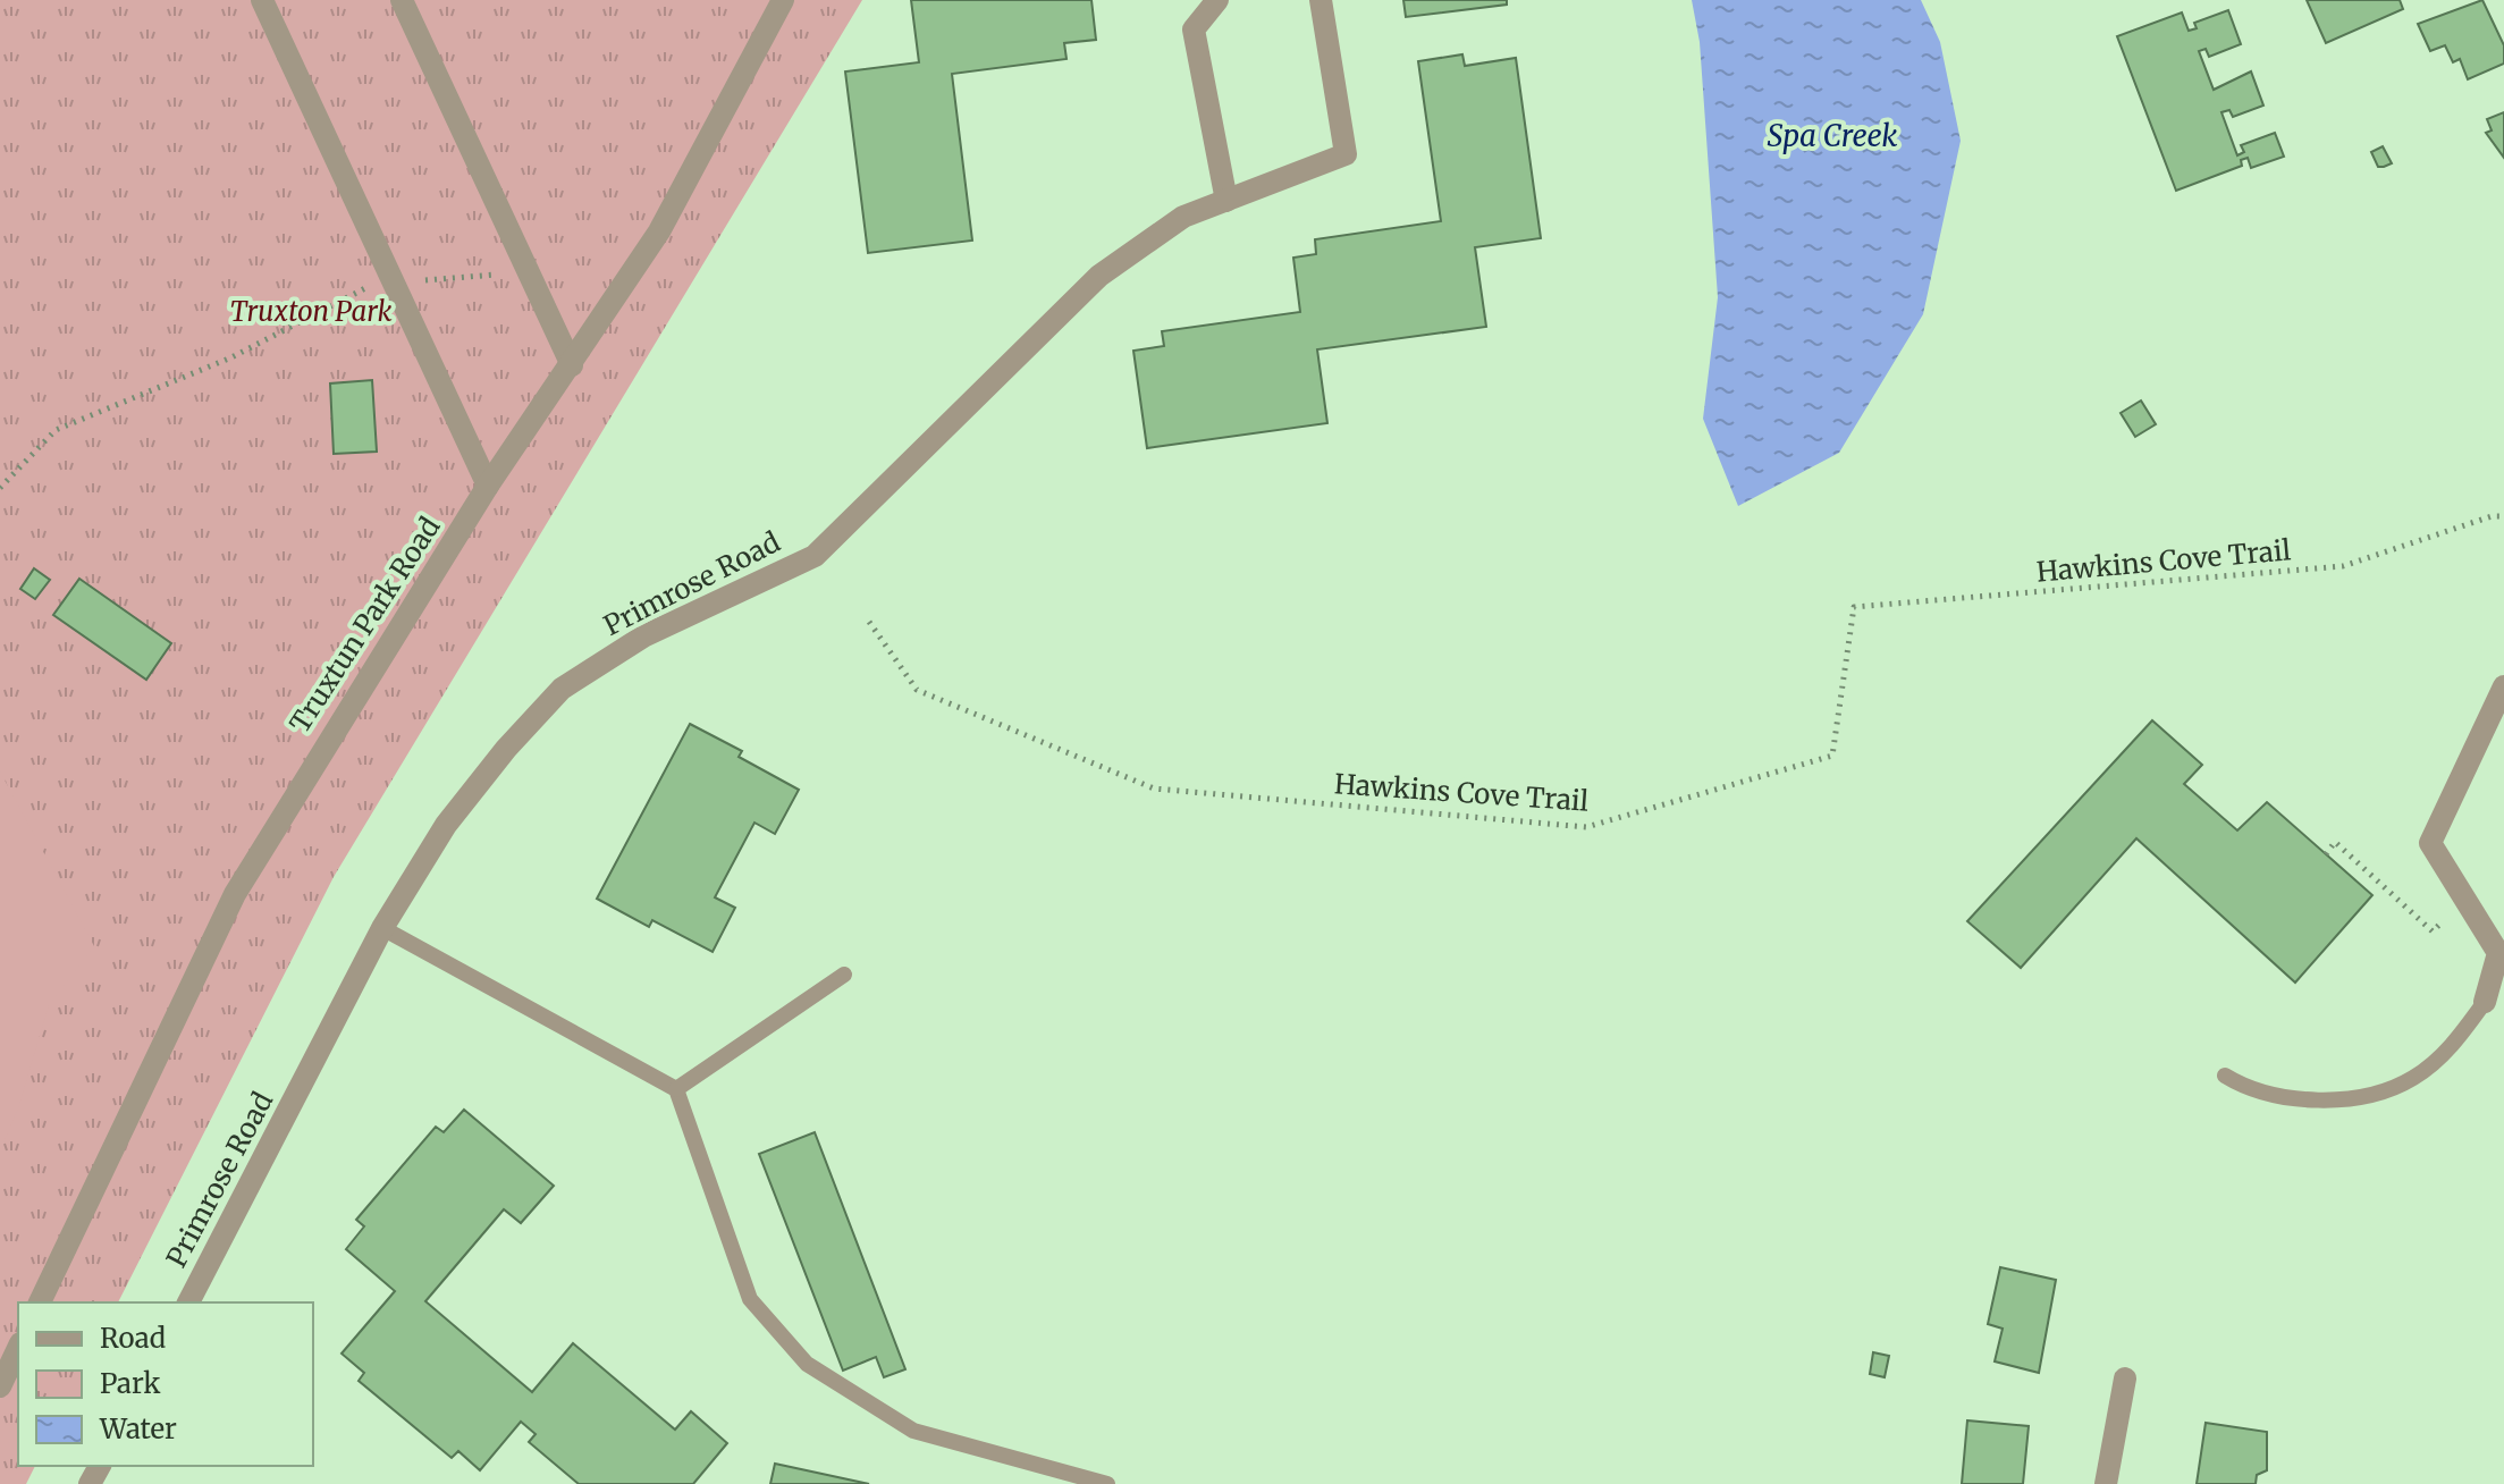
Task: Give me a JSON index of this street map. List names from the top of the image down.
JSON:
{
  "streets": {
    "street": ["Primrose Road", "Truxtun Park Road"],
    "path": ["Hawkins Cove Trail"]
  },
  "water": ["Spa Creek"],
  "parks": ["Truxton Park"],
  "legend": ["Road", "Park", "Water"]
}
